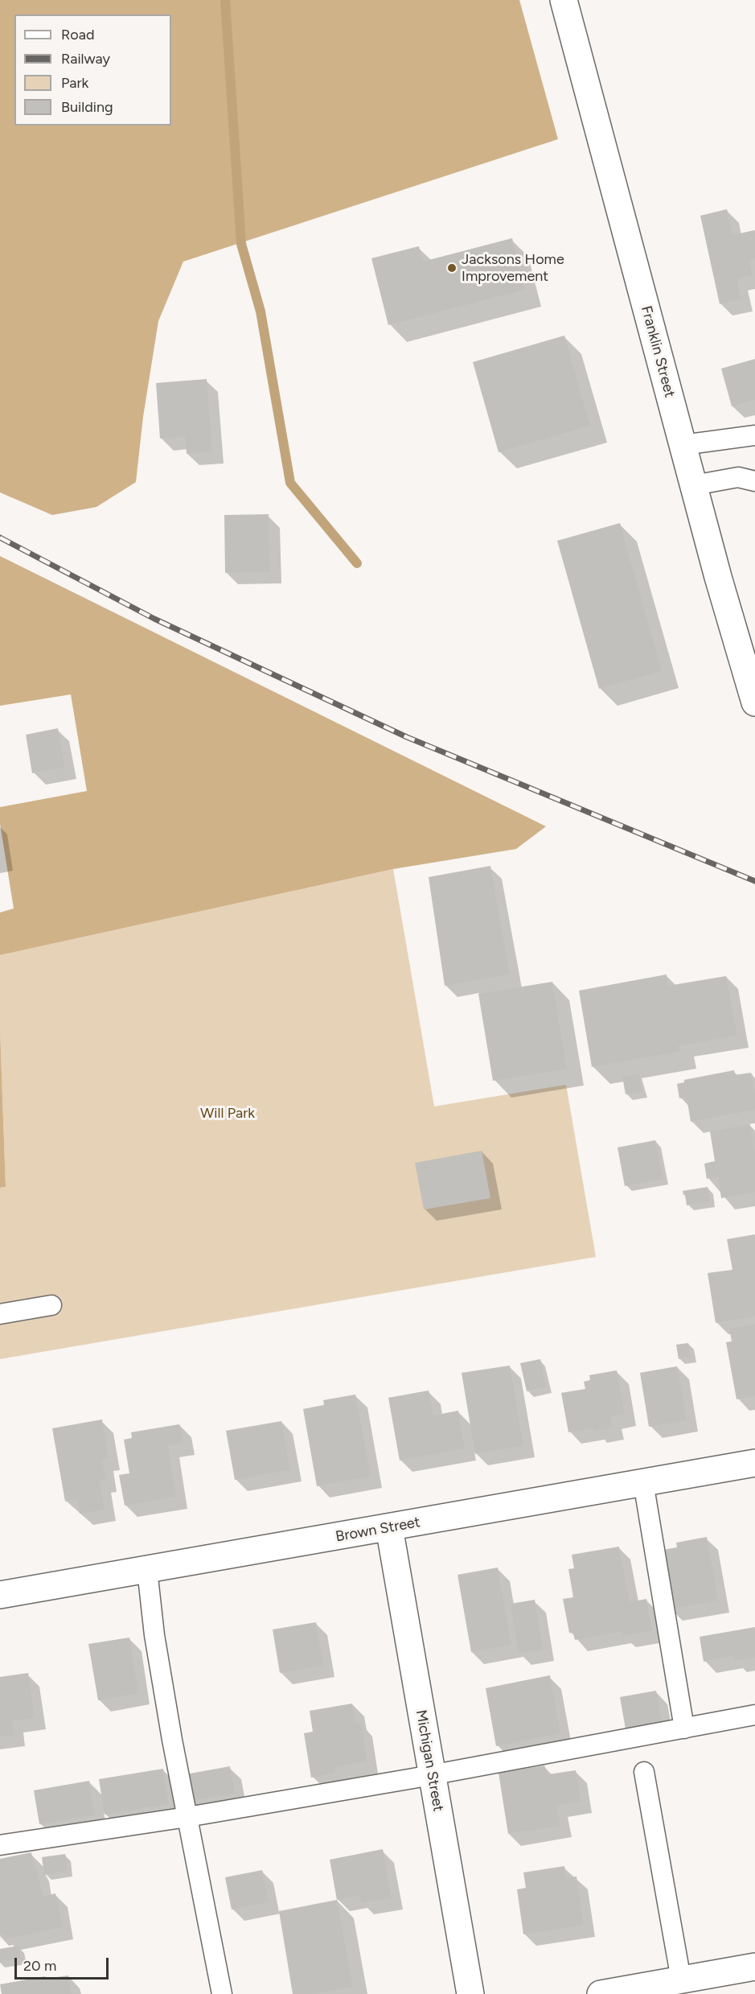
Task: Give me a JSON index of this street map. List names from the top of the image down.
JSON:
{
  "streets": {
    "street": ["Franklin Street", "Brown Street", "Michigan Street"]
  },
  "crossings": [
    ["Brown Street", "Michigan Street"]
  ],
  "parks": ["Will Park"],
  "places": ["Jacksons Home Improvement"],
  "legend": [
    "Road",
    "Railway",
    "Park",
    "Building"
  ],
  "scale_bar": "20 m"
}
